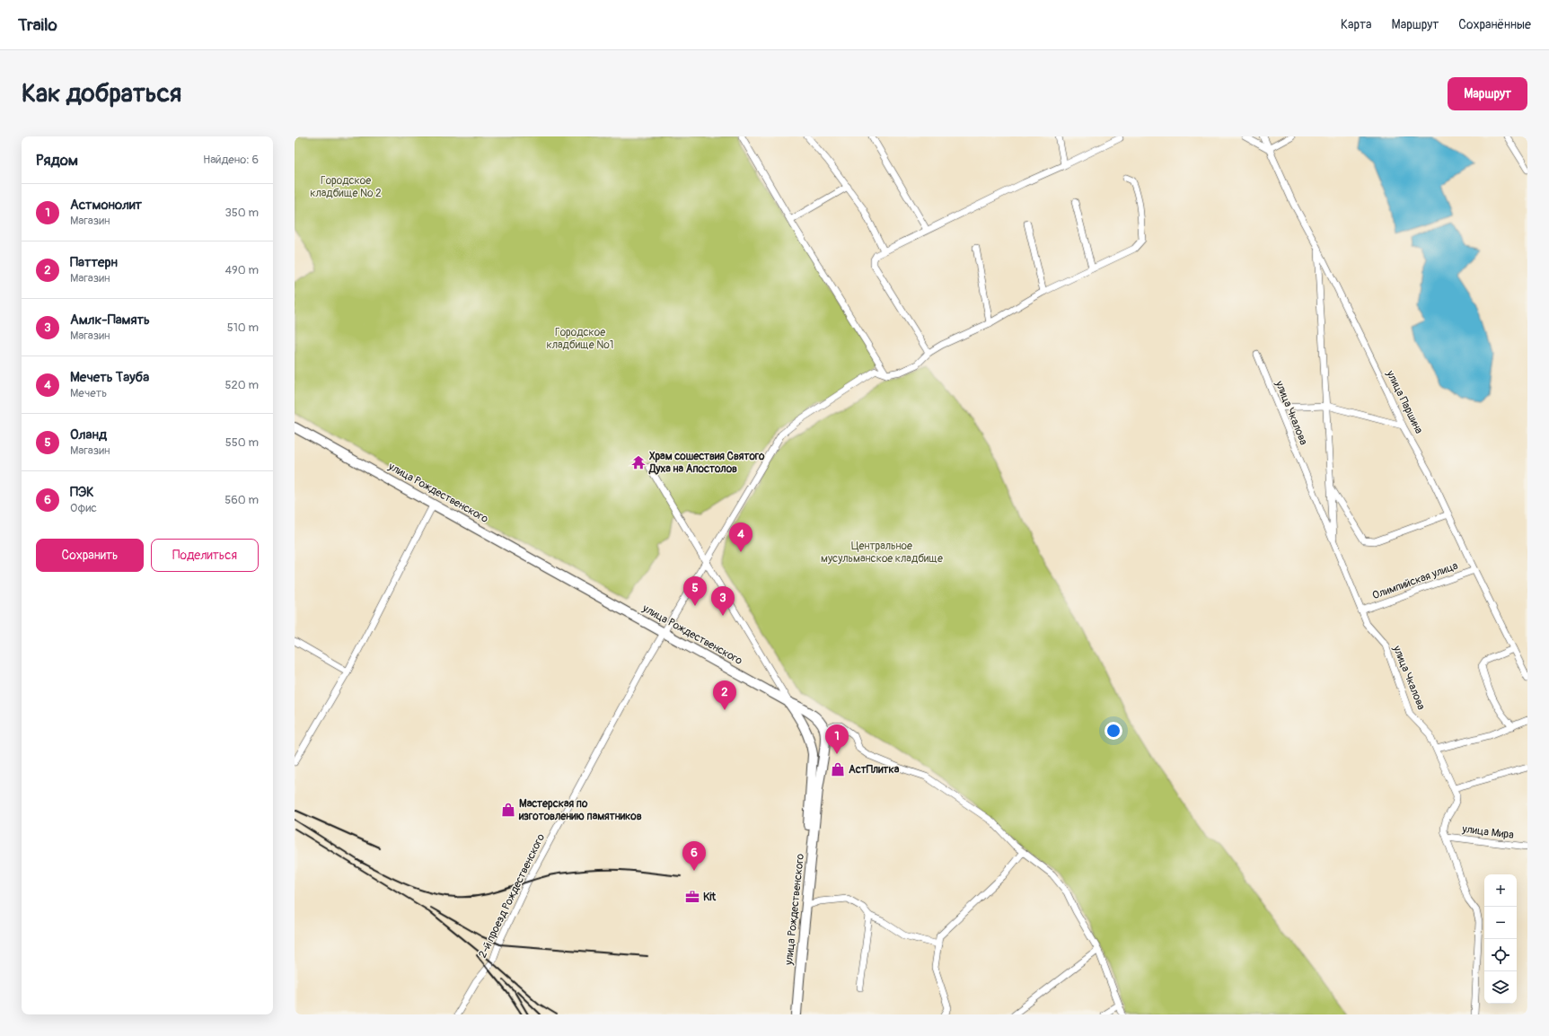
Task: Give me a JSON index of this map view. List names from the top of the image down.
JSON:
{
  "streets": {
    "main road": ["улица Рождественского"],
    "street": [
      "улица Паршина",
      "улица Чкалова",
      "Олимпийская улица",
      "улица Мира",
      "2-й проезд Рождественского"
    ]
  },
  "crossings": [
    ["улица Паршина", "Олимпийская улица"],
    ["улица Чкалова", "Олимпийская улица"],
    ["улица Чкалова", "улица Мира"],
    ["улица Рождественского", "2-й проезд Рождественского"]
  ],
  "parks": ["Городское кладбище № 2", "Городское кладбище №1", "Центральное мусульманское кладбище"],
  "places": {
    "temple": ["Храм сошествия Святого Духа на Апостолов"],
    "shop": ["АстПлитка", "Мастерская по изготовлению памятников"],
    "office": ["Kit"]
  },
  "page": {
    "header": "Trailo",
    "nav": ["Карта", "Маршрут", "Сохранённые"],
    "buttons": [
      "Маршрут",
      ["Сохранить", "Поделиться"]
    ],
    "title": "Как добраться",
    "heading": ["Рядом", "Найдено: 6"],
    "list": [
      {
        "mark": "1",
        "name": "Астмонолит",
        "note": "Магазин",
        "value": "350 m"
      },
      {
        "mark": "2",
        "name": "Паттерн",
        "note": "Магазин",
        "value": "490 m"
      },
      {
        "mark": "3",
        "name": "Амлк-Память",
        "note": "Магазин",
        "value": "510 m"
      },
      {
        "mark": "4",
        "name": "Мечеть Тауба",
        "note": "Мечеть",
        "value": "520 m"
      },
      {
        "mark": "5",
        "name": "Оланд",
        "note": "Магазин",
        "value": "550 m"
      },
      {
        "mark": "6",
        "name": "ПЭК",
        "note": "Офис",
        "value": "560 m"
      }
    ],
    "pins": [
      "4",
      "5",
      "3",
      "2",
      "1",
      "6"
    ],
    "map_buttons": ["+", "−"]
  }
}
